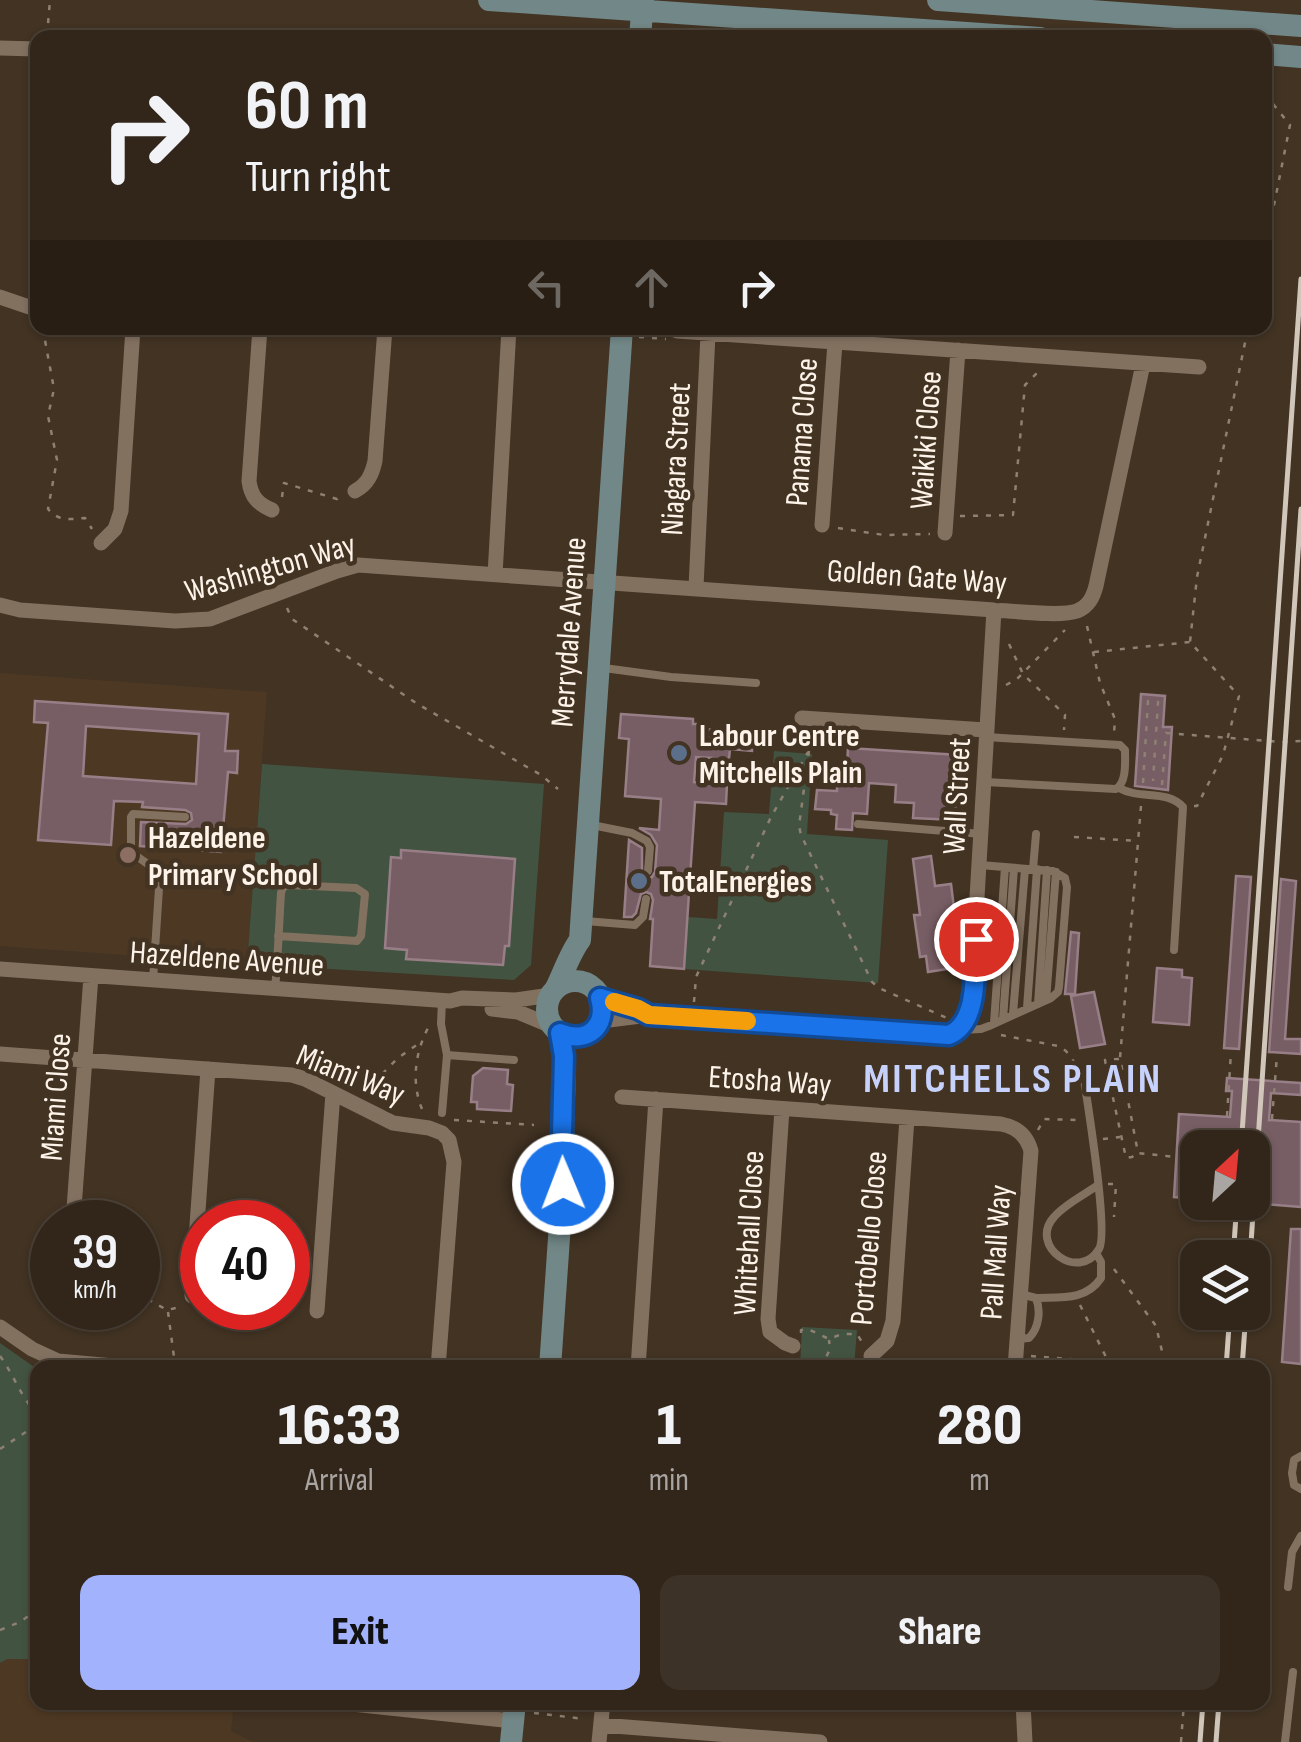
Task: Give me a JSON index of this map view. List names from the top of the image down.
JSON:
{
  "streets": {
    "street": [
      "Panama Close",
      "Waikiki Close",
      "Niagara Street",
      "Washington Way",
      "Golden Gate Way",
      "Merrydale Avenue",
      "Wall Street",
      "Hazeldene Avenue",
      "Miami Way",
      "Etosha Way",
      "Miami Close",
      "Whitehall Close",
      "Portobello Close",
      "Pall Mall Way"
    ]
  },
  "crossings": [
    ["Niagara Street", "Golden Gate Way"],
    ["Washington Way", "Golden Gate Way"],
    ["Golden Gate Way", "Merrydale Avenue"],
    ["Golden Gate Way", "Wall Street"],
    ["Merrydale Avenue", "Hazeldene Avenue"],
    ["Hazeldene Avenue", "Miami Close"],
    ["Miami Way", "Miami Close"],
    ["Etosha Way", "Whitehall Close"],
    ["Etosha Way", "Portobello Close"],
    ["Etosha Way", "Pall Mall Way"]
  ],
  "districts": ["MITCHELLS PLAIN"],
  "places": ["Labour Centre Mitchells Plain", "Hazeldene Primary School", "TotalEnergies"],
  "north": "top right",
  "page": {
    "turn": ["60 m", "Turn right"],
    "speed": "39 km/h",
    "limit": "40",
    "eta": [
      "16:33",
      "Arrival",
      "1",
      "min",
      "280",
      "m"
    ],
    "buttons": ["Exit", "Share"]
  }
}
